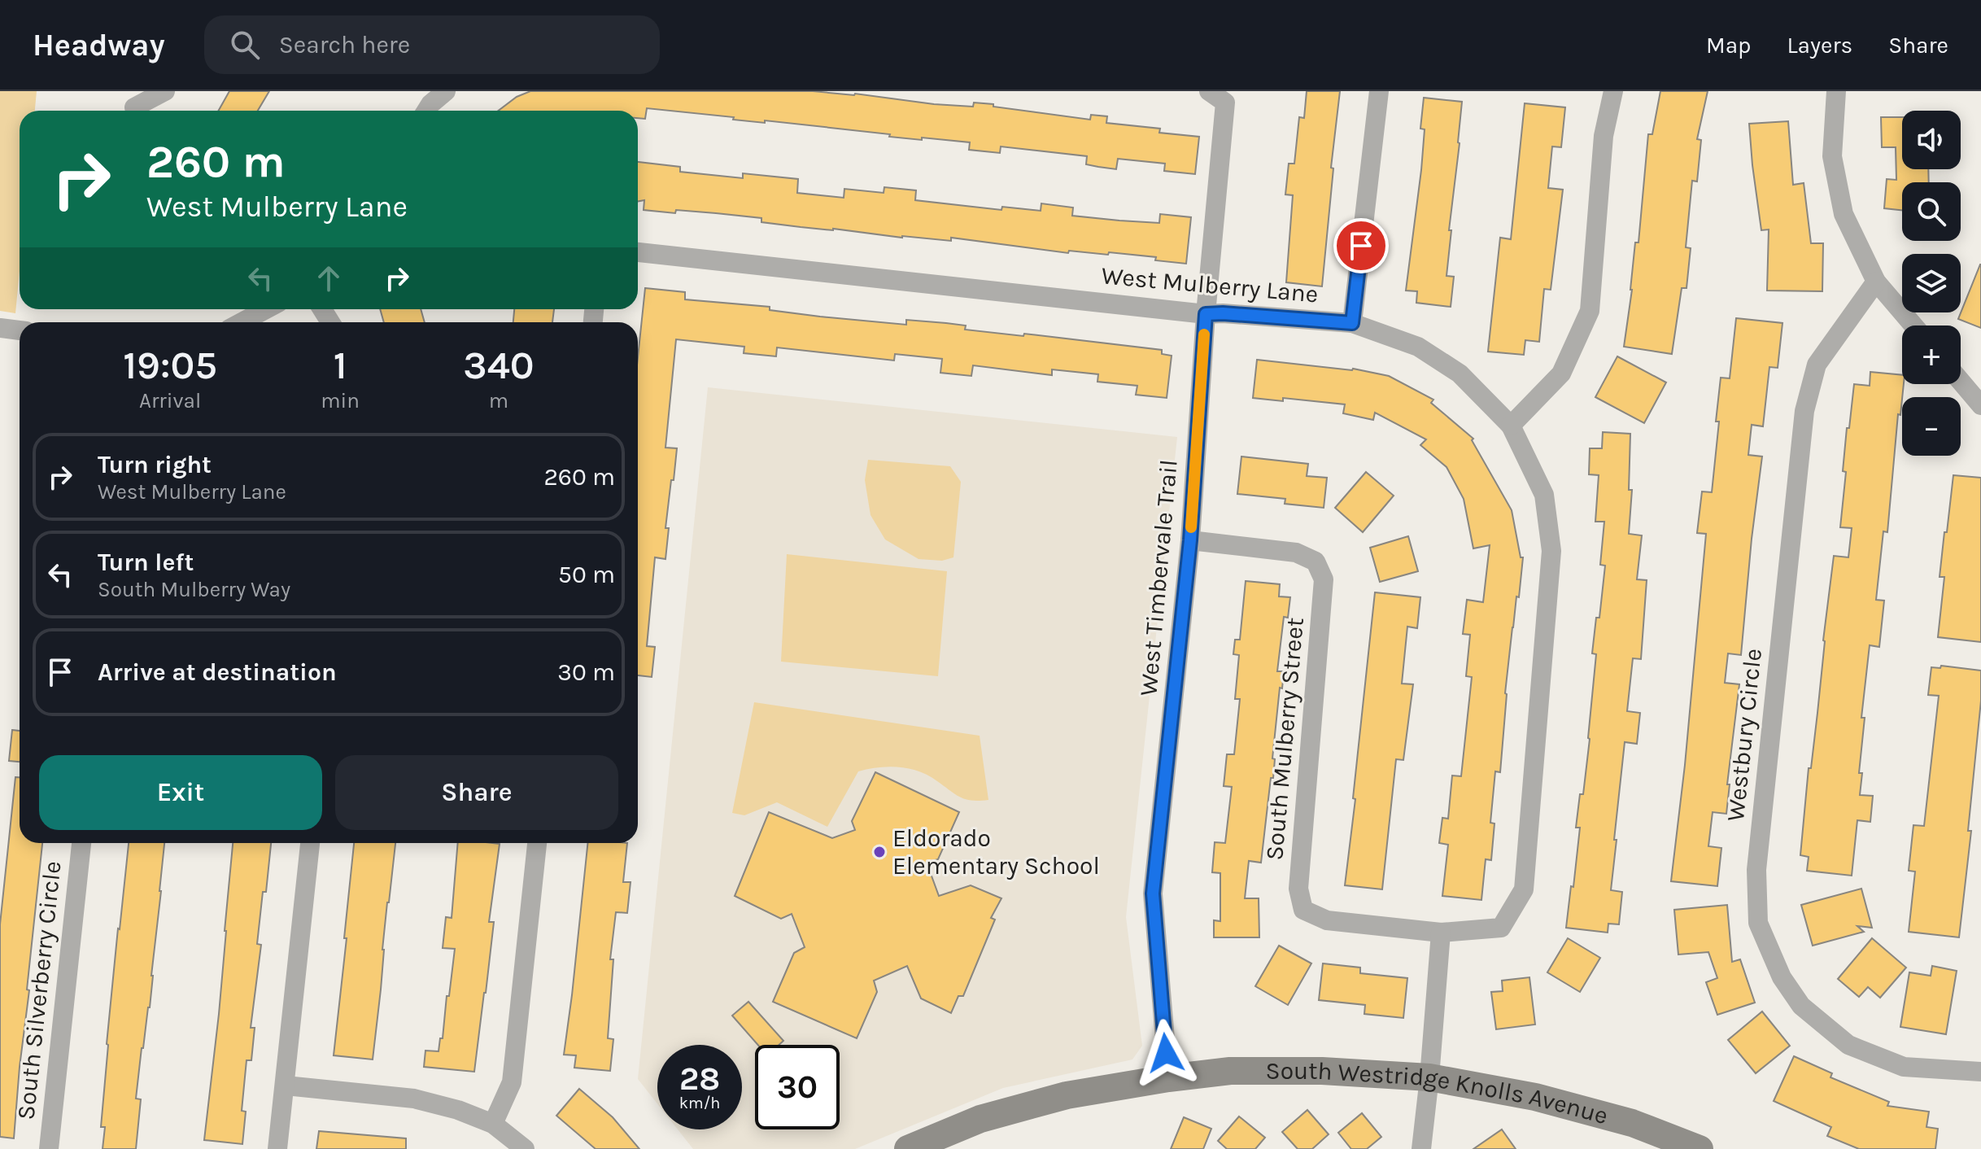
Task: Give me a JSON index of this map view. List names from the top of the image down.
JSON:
{
  "streets": {
    "street": [
      "West Mulberry Lane",
      "West Timbervale Trail",
      "Westbury Circle",
      "South Mulberry Street",
      "South Silverberry Circle",
      "South Westridge Knolls Avenue"
    ]
  },
  "crossings": [
    ["West Mulberry Lane", "West Timbervale Trail"],
    ["West Mulberry Lane", "South Mulberry Street"],
    ["West Timbervale Trail", "South Mulberry Street"],
    ["West Timbervale Trail", "South Westridge Knolls Avenue"]
  ],
  "places": ["Eldorado Elementary School"],
  "page": {
    "header": "Headway",
    "search": "Search here",
    "nav": ["Map", "Layers", "Share"],
    "map_buttons": ["+", "−"],
    "turn": ["260 m", "West Mulberry Lane"],
    "eta": [
      "19:05",
      "Arrival",
      "1",
      "min",
      "340",
      "m"
    ],
    "list": [
      {
        "name": "Turn right",
        "note": "West Mulberry Lane",
        "value": "260 m"
      },
      {
        "name": "Turn left",
        "note": "South Mulberry Way",
        "value": "50 m"
      },
      {
        "name": "Arrive at destination",
        "value": "30 m"
      }
    ],
    "buttons": ["Exit", "Share"],
    "speed": "28 km/h",
    "limit": "30"
  }
}
